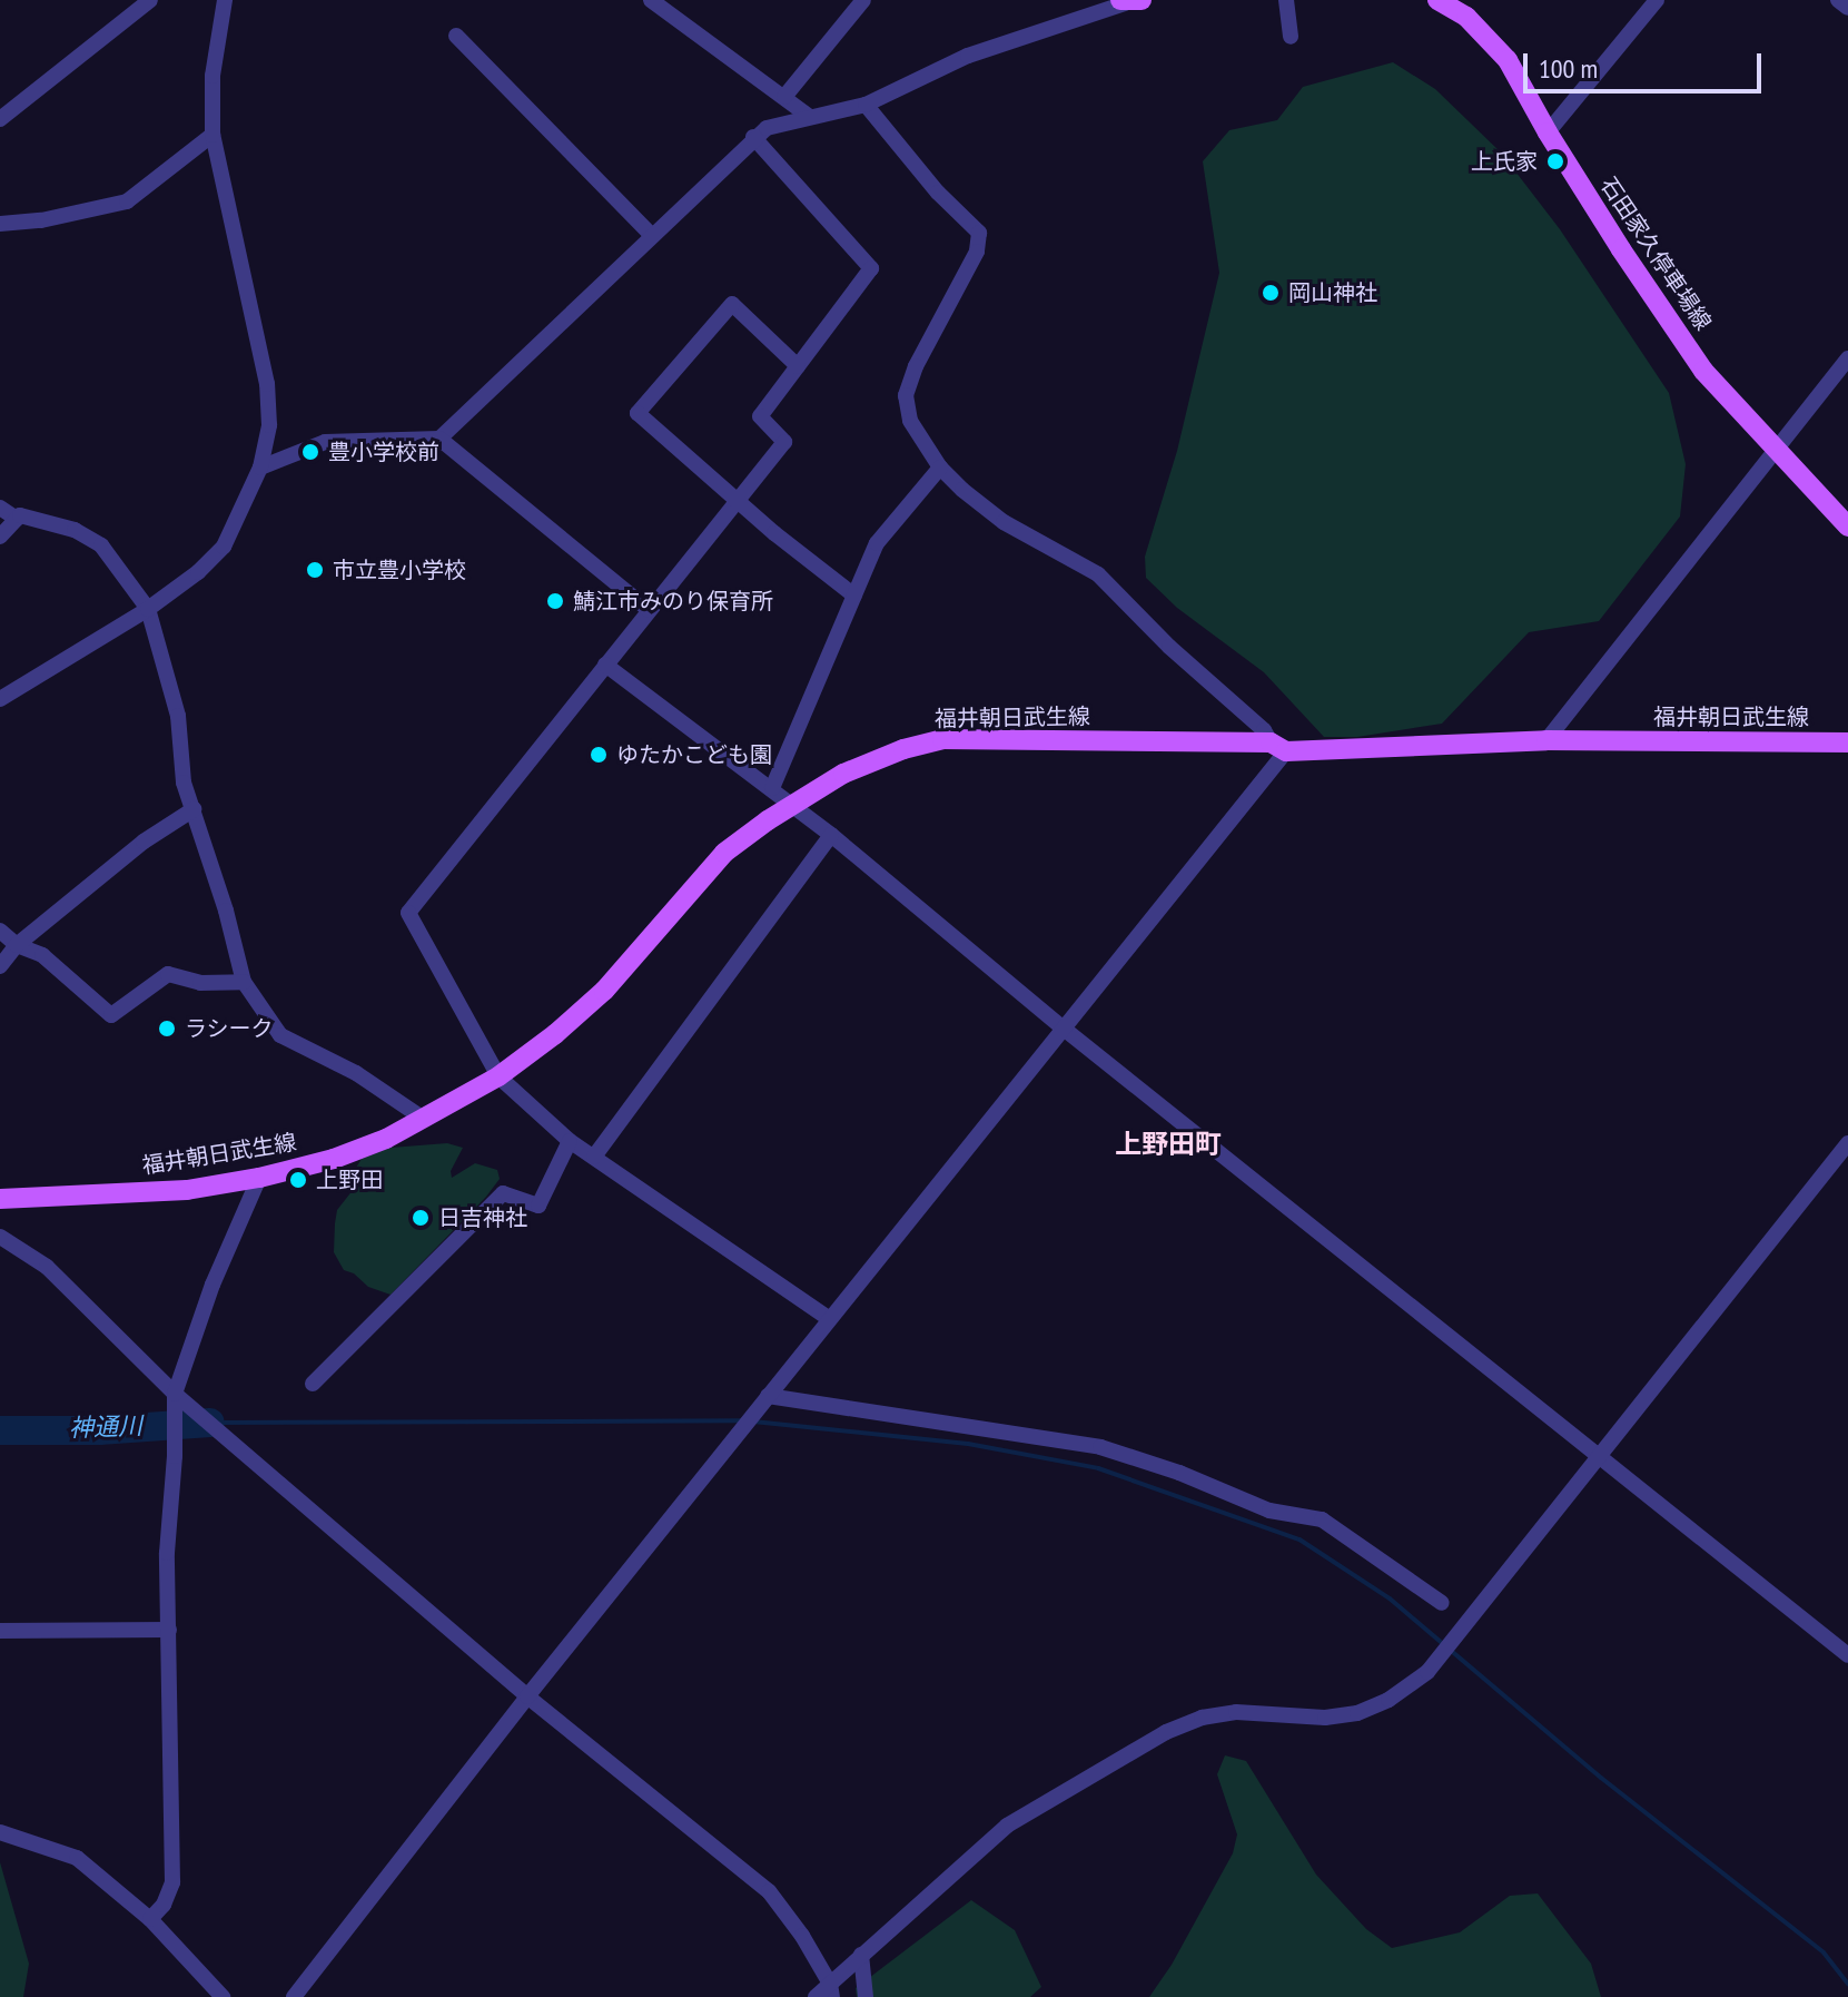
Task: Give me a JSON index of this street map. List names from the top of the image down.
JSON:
{
  "streets": {
    "main road": ["石田家久停車場線", "福井朝日武生線"]
  },
  "districts": ["上野田町"],
  "water": ["神通川"],
  "places": [
    "上氏家",
    "岡山神社",
    "豊小学校前",
    "市立豊小学校",
    "鯖江市みのり保育所",
    "ゆたかこども園",
    "ラシーク",
    "上野田",
    "日吉神社"
  ],
  "scale_bar": "100 m"
}
